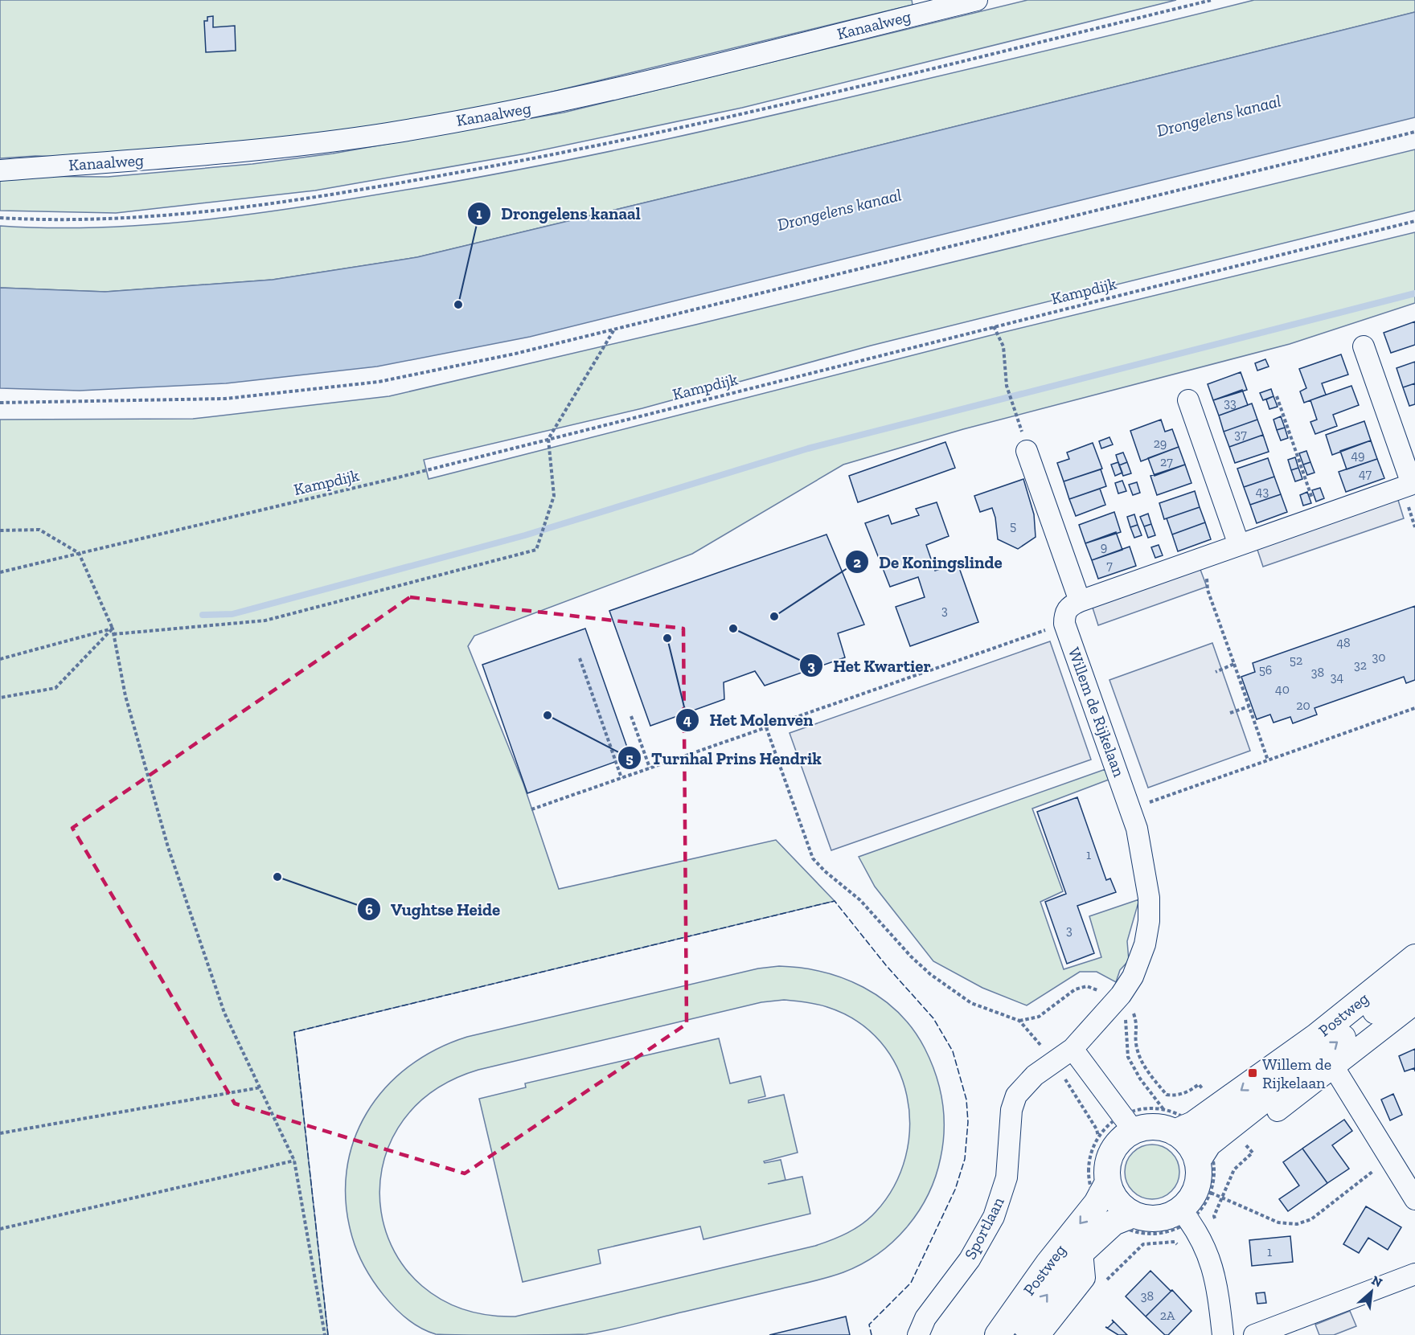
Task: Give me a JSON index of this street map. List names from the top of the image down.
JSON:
{
  "streets": {
    "street": [
      "Kanaalweg",
      "Willem de Rijkelaan",
      "Postweg",
      "Sportlaan"
    ],
    "path": ["Kampdijk"]
  },
  "crossings": [
    ["Willem de Rijkelaan", "Sportlaan"]
  ],
  "water": ["Drongelens kanaal"],
  "places": {
    "other": [
      "Drongelens kanaal",
      "De Koningslinde",
      "Het Kwartier",
      "Het Molenven",
      "Turnhal Prins Hendrik",
      "Vughtse Heide"
    ],
    "transit": ["Willem de Rijkelaan"]
  },
  "house_numbers": [
    "33",
    "37",
    "29",
    "49",
    "27",
    "47",
    "43",
    "5",
    "9",
    "7",
    "3",
    "48",
    "30",
    "52",
    "32",
    "56",
    "38",
    "34",
    "40",
    "20",
    "1",
    "3",
    "1",
    "38",
    "2A"
  ],
  "north": "top right"
}
